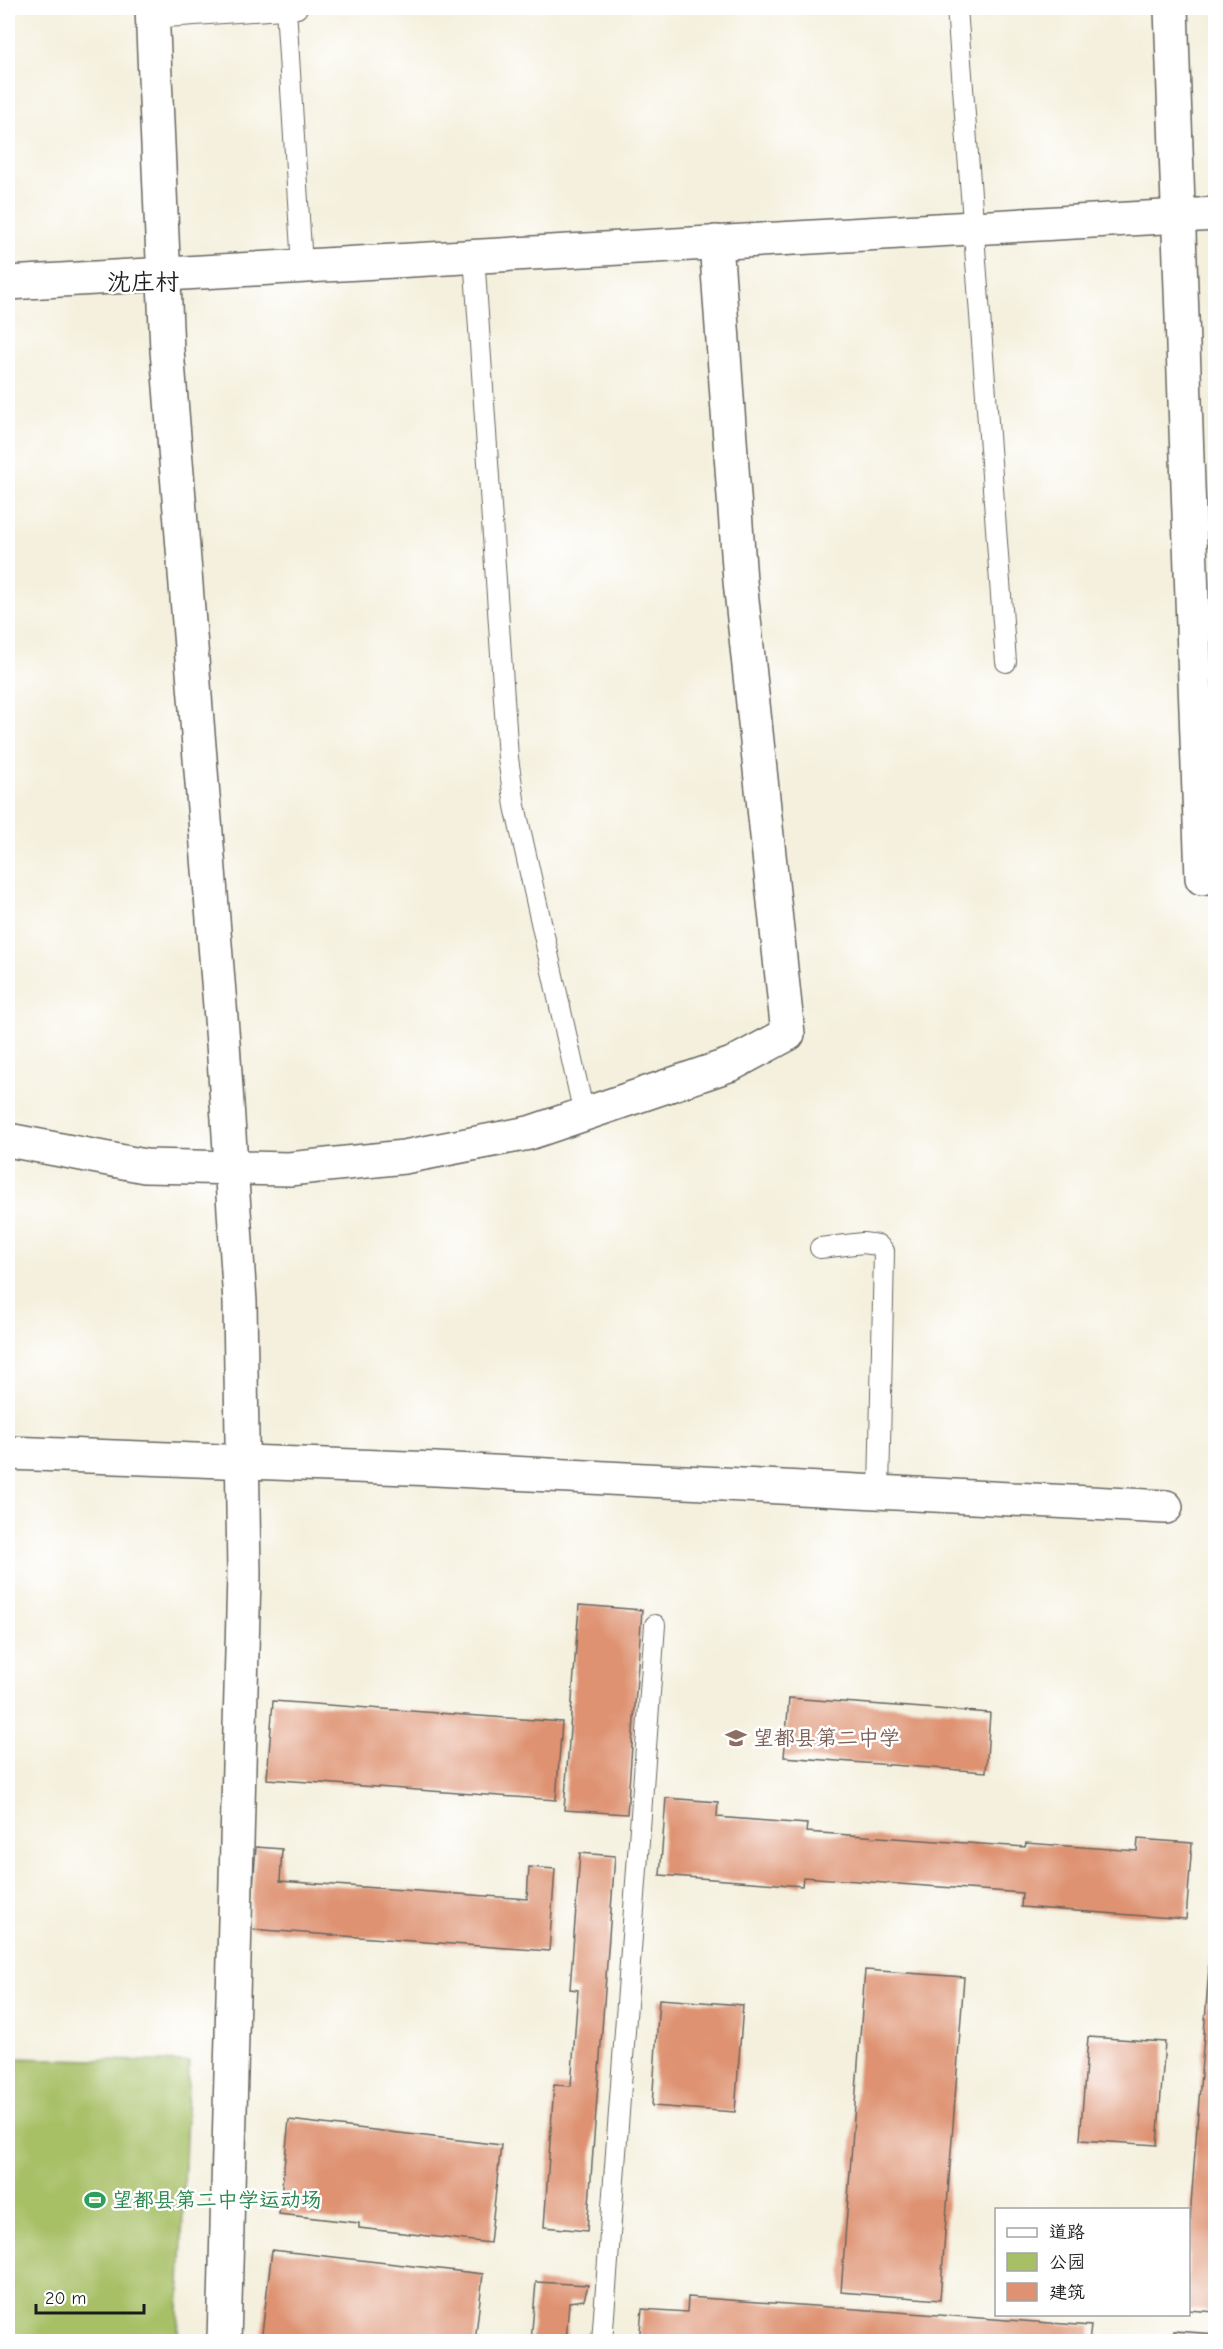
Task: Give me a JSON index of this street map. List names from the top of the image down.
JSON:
{
  "districts": ["沈庄村"],
  "places": {
    "school or university": ["望都县第二中学"],
    "sports": ["望都县第二中学运动场"]
  },
  "legend": ["道路", "公园", "建筑"],
  "scale_bar": "20 m"
}
